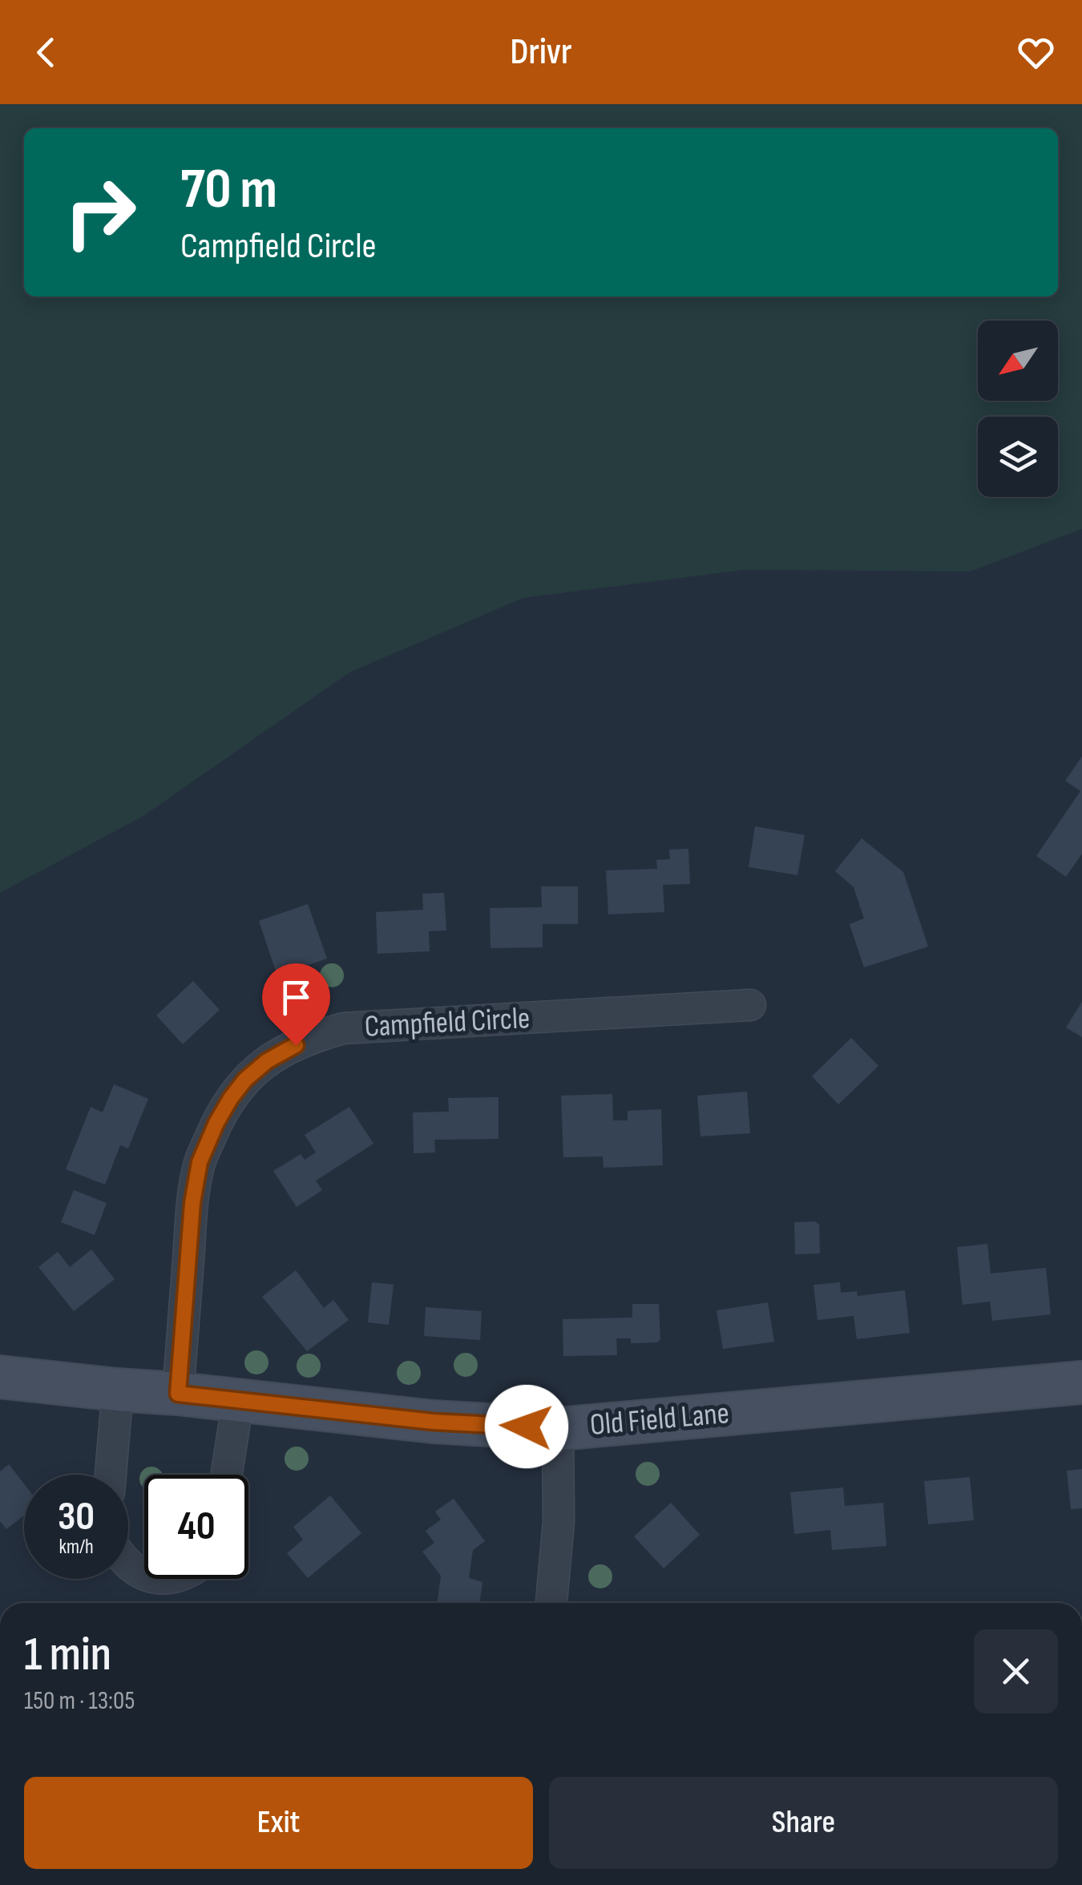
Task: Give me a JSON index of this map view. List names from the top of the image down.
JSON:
{
  "streets": {
    "street": ["Campfield Circle", "Old Field Lane"]
  },
  "crossings": [
    ["Campfield Circle", "Old Field Lane"]
  ],
  "north": "bottom left",
  "page": {
    "header": "Drivr",
    "turn": ["70 m", "Campfield Circle"],
    "speed": "30 km/h",
    "limit": "40",
    "heading": ["1 min", "150 m · 13:05"],
    "buttons": ["Exit", "Share"]
  }
}
